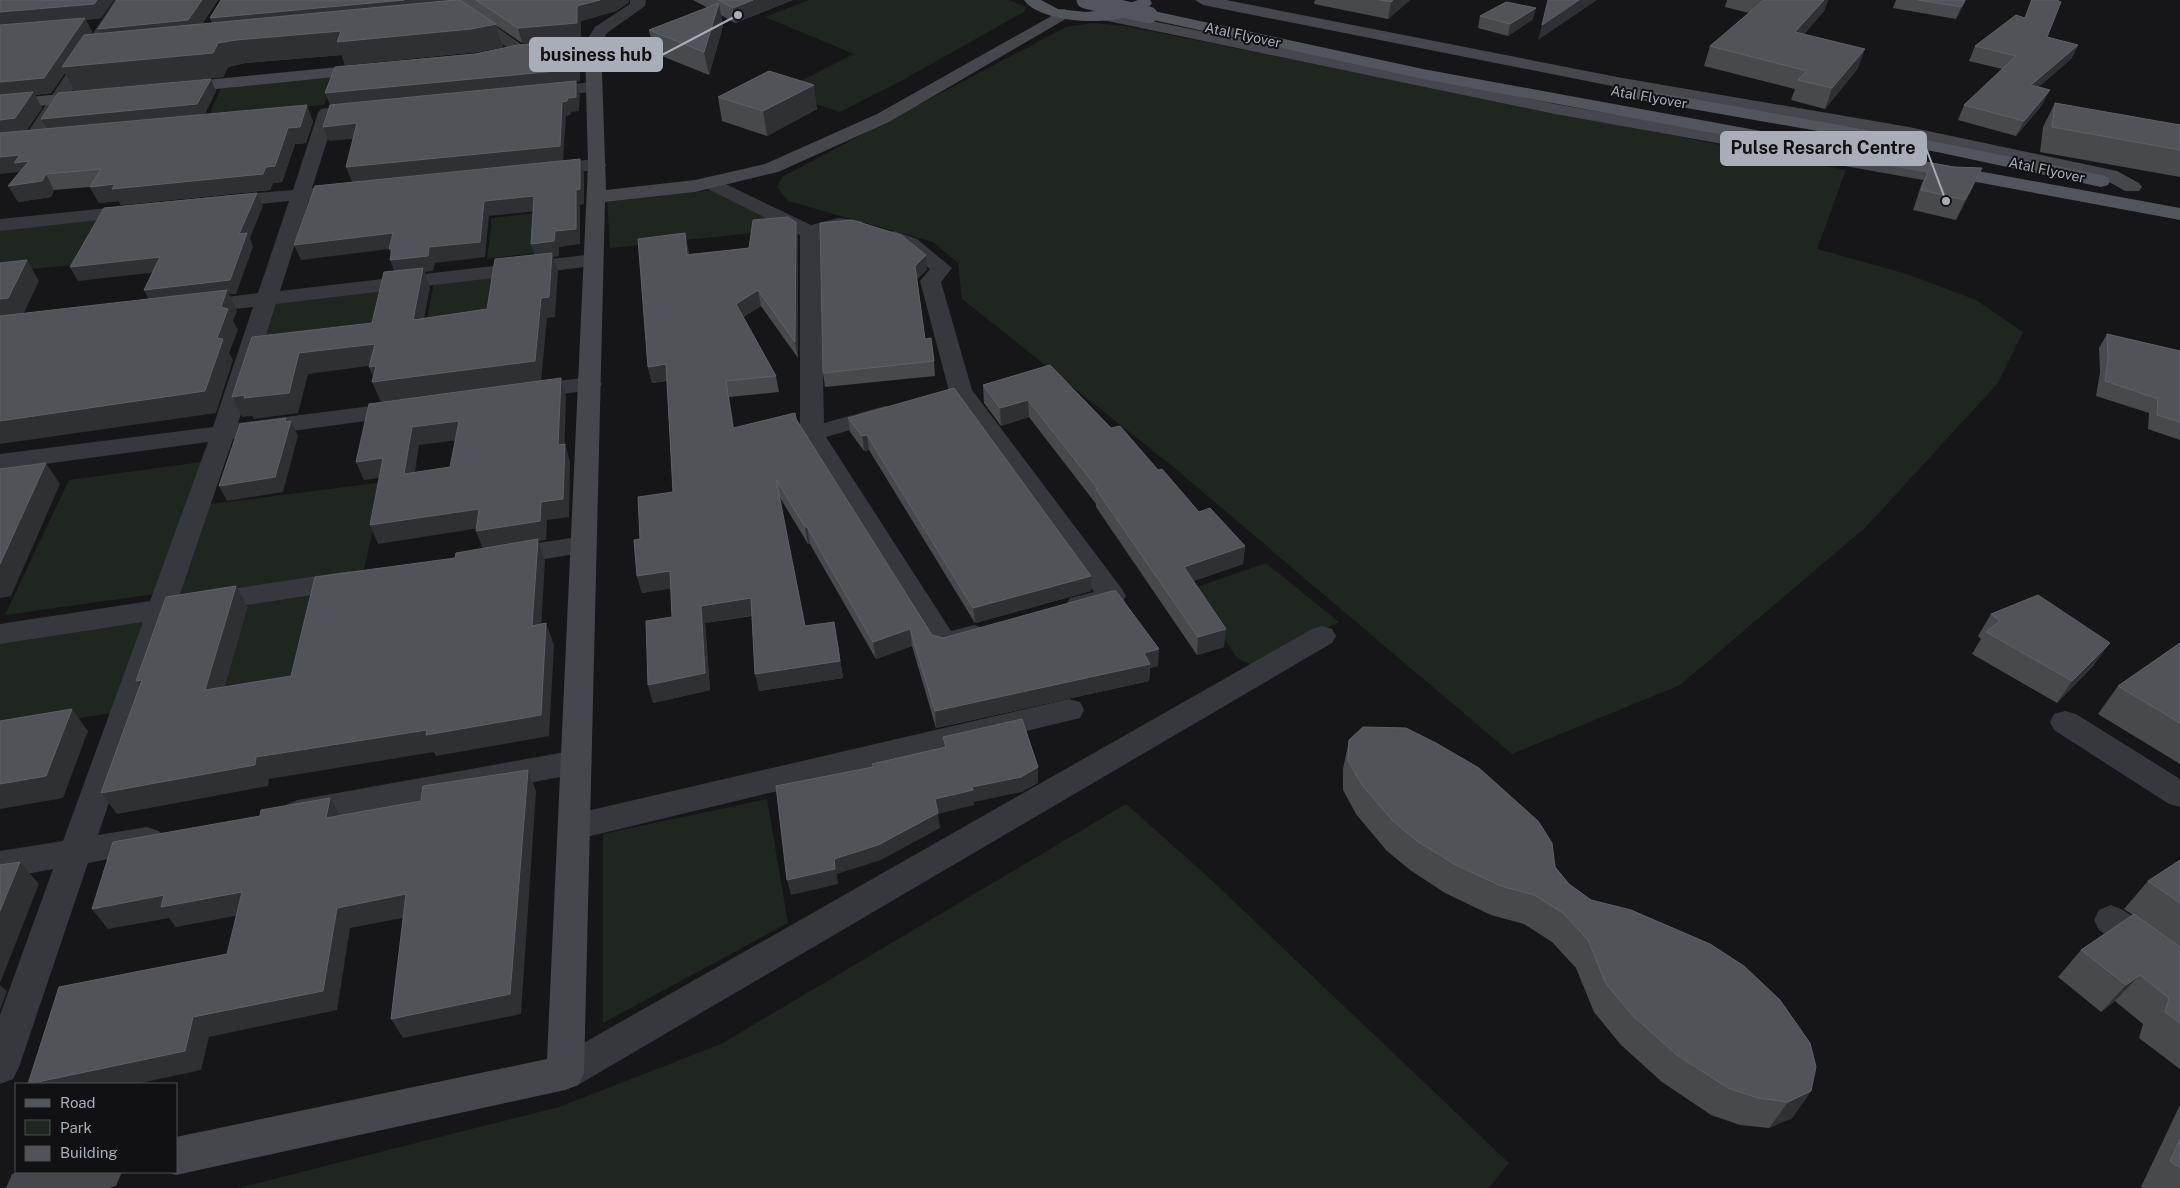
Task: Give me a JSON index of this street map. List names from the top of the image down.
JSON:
{
  "streets": {
    "main road": ["Atal Flyover"]
  },
  "places": ["business hub", "Pulse Resarch Centre"],
  "legend": ["Road", "Park", "Building"]
}
